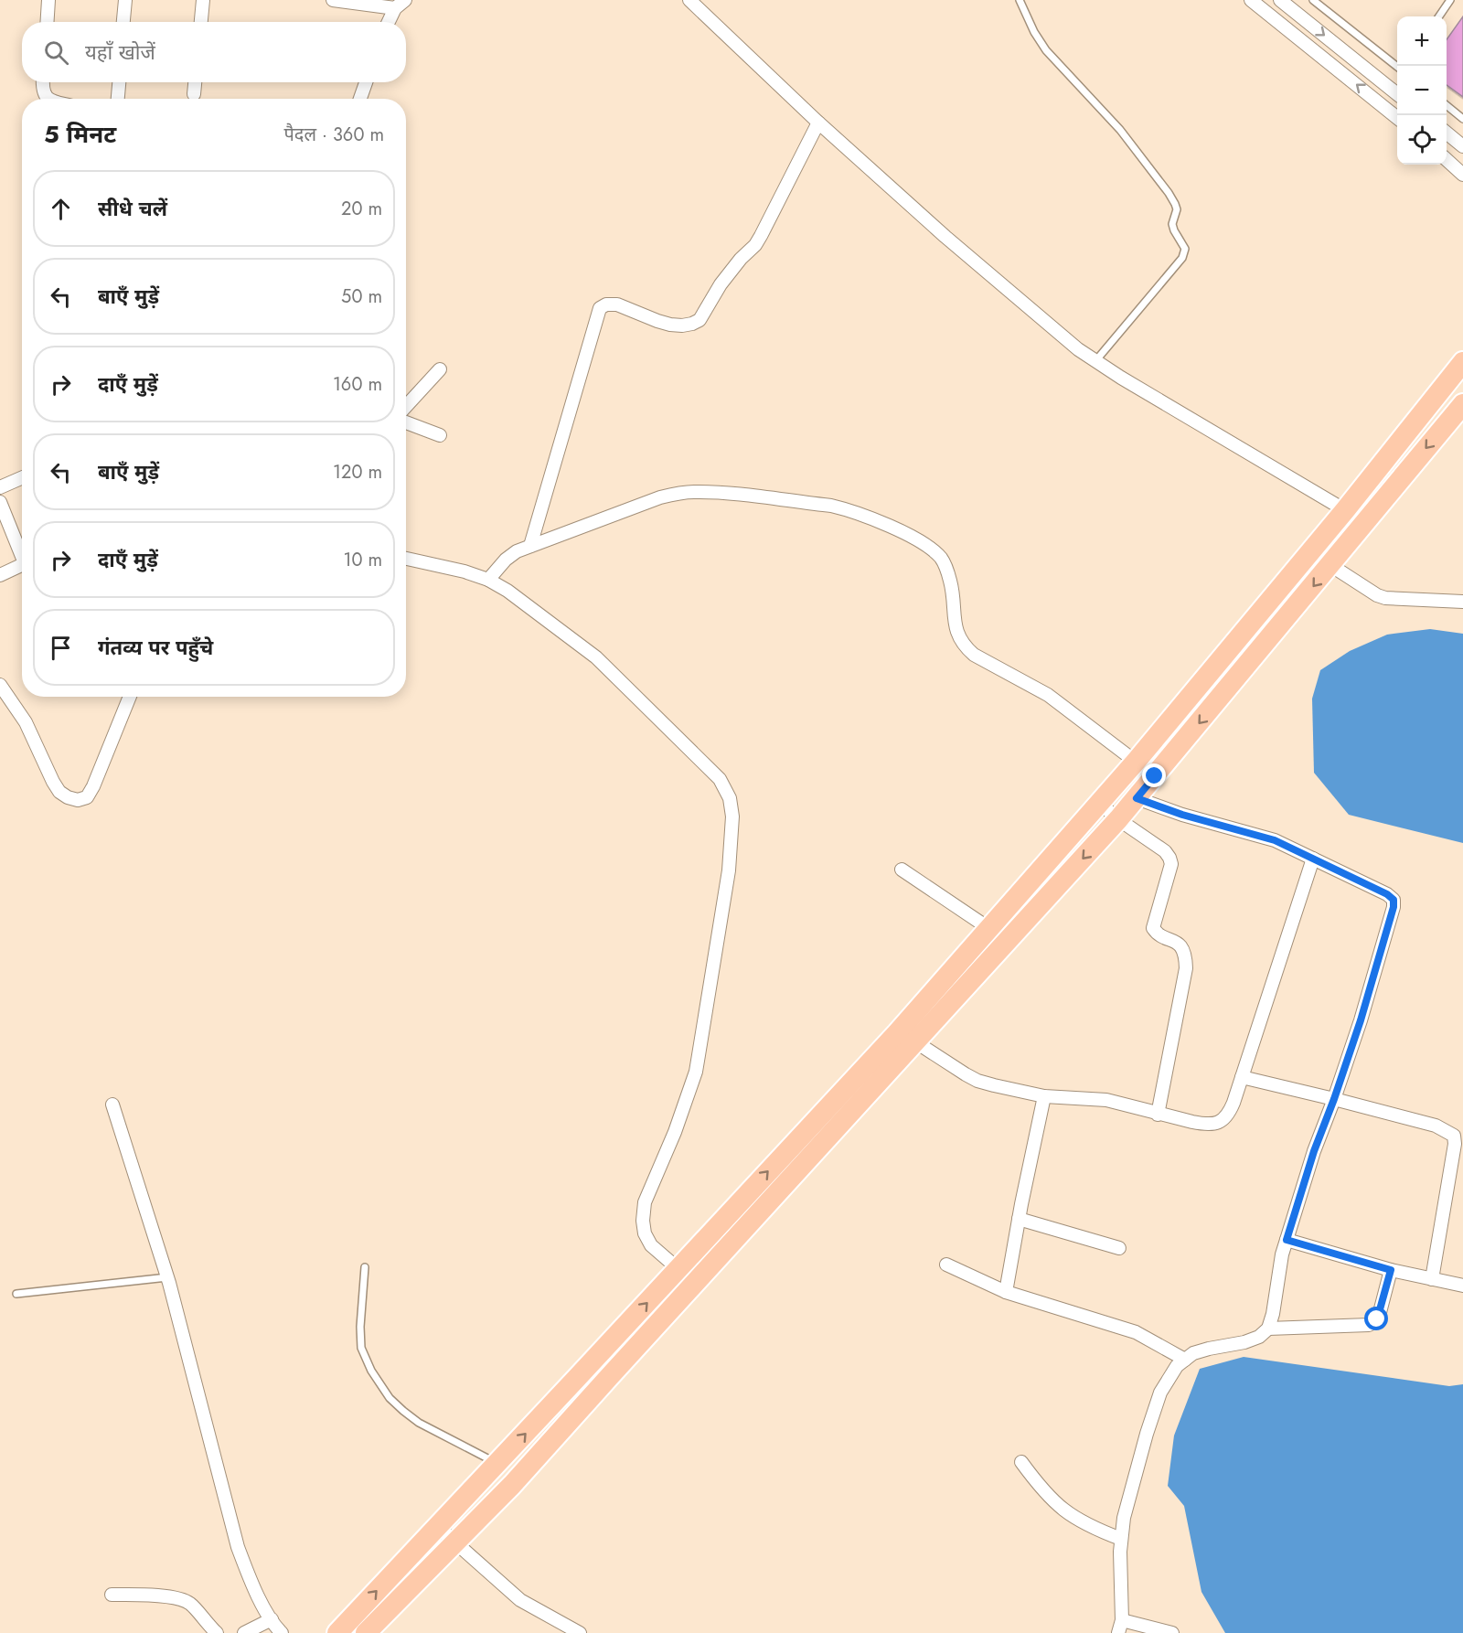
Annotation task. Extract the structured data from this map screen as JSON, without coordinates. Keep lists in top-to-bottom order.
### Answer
{
  "page": {
    "map_buttons": ["+", "−"],
    "search": "यहाँ खोजें",
    "heading": ["5 मिनट", "पैदल · 360 m"],
    "list": [
      ["सीधे चलें", "20 m"],
      ["बाएँ मुड़ें", "50 m"],
      ["दाएँ मुड़ें", "160 m"],
      ["बाएँ मुड़ें", "120 m"],
      ["दाएँ मुड़ें", "10 m"],
      "गंतव्य पर पहुँचे"
    ]
  }
}
